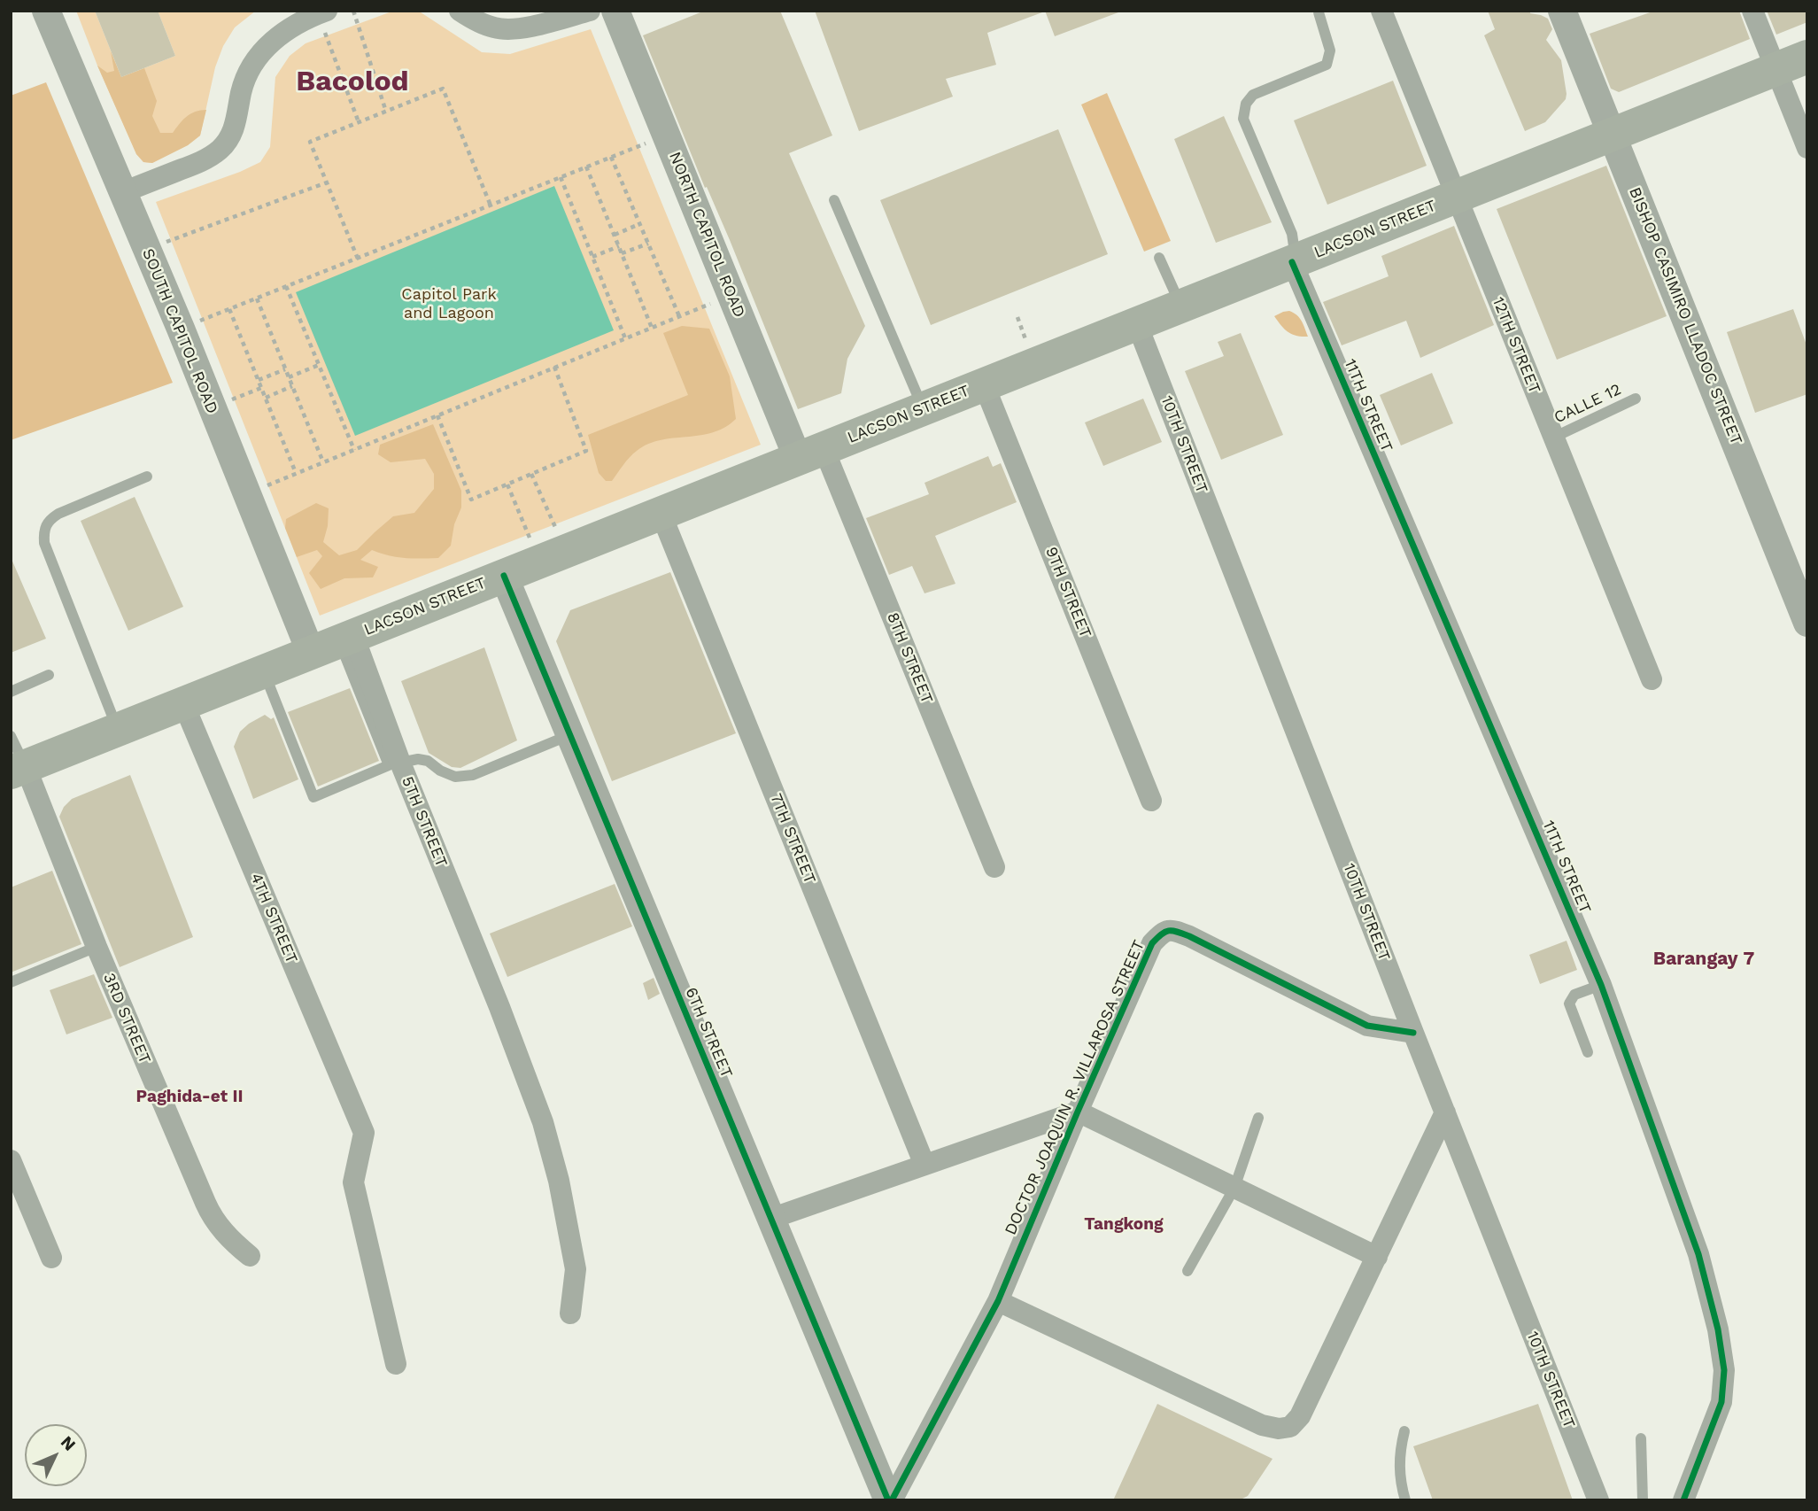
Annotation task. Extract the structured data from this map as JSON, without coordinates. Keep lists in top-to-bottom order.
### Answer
{
  "streets": {
    "main road": ["LACSON STREET"],
    "street": [
      "NORTH CAPITOL ROAD",
      "BISHOP CASIMIRO LLADOC STREET",
      "SOUTH CAPITOL ROAD",
      "12TH STREET",
      "11TH STREET",
      "10TH STREET",
      "9TH STREET",
      "8TH STREET",
      "5TH STREET",
      "7TH STREET",
      "4TH STREET",
      "3RD STREET",
      "6TH STREET",
      "DOCTOR JOAQUIN R. VILLAROSA STREET"
    ],
    "lane": ["CALLE 12"]
  },
  "crossings": [
    ["LACSON STREET", "NORTH CAPITOL ROAD"],
    ["LACSON STREET", "BISHOP CASIMIRO LLADOC STREET"],
    ["LACSON STREET", "SOUTH CAPITOL ROAD"],
    ["LACSON STREET", "12TH STREET"],
    ["LACSON STREET", "11TH STREET"],
    ["LACSON STREET", "10TH STREET"],
    ["LACSON STREET", "9TH STREET"],
    ["LACSON STREET", "8TH STREET"],
    ["LACSON STREET", "5TH STREET"],
    ["LACSON STREET", "7TH STREET"],
    ["LACSON STREET", "4TH STREET"],
    ["LACSON STREET", "3RD STREET"],
    ["LACSON STREET", "6TH STREET"],
    ["NORTH CAPITOL ROAD", "8TH STREET"],
    ["SOUTH CAPITOL ROAD", "5TH STREET"],
    ["12TH STREET", "CALLE 12"],
    ["10TH STREET", "DOCTOR JOAQUIN R. VILLAROSA STREET"],
    ["6TH STREET", "DOCTOR JOAQUIN R. VILLAROSA STREET"]
  ],
  "districts": [
    "Bacolod",
    "Barangay 7",
    "Paghida-et II",
    "Tangkong"
  ],
  "parks": ["Capitol Park and Lagoon"],
  "north": "top right"
}
